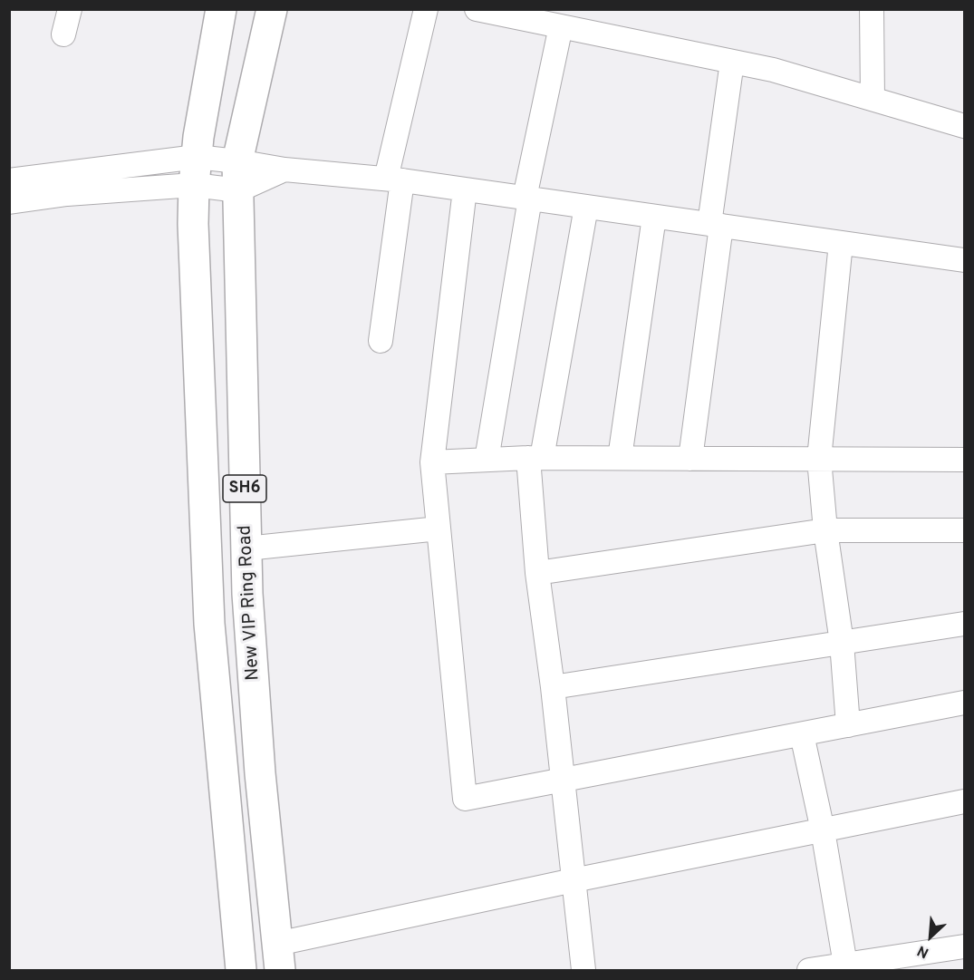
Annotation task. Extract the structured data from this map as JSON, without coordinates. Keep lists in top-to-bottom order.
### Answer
{
  "streets": {
    "main road": ["SH6", "New VIP Ring Road"]
  },
  "north": "bottom left"
}
